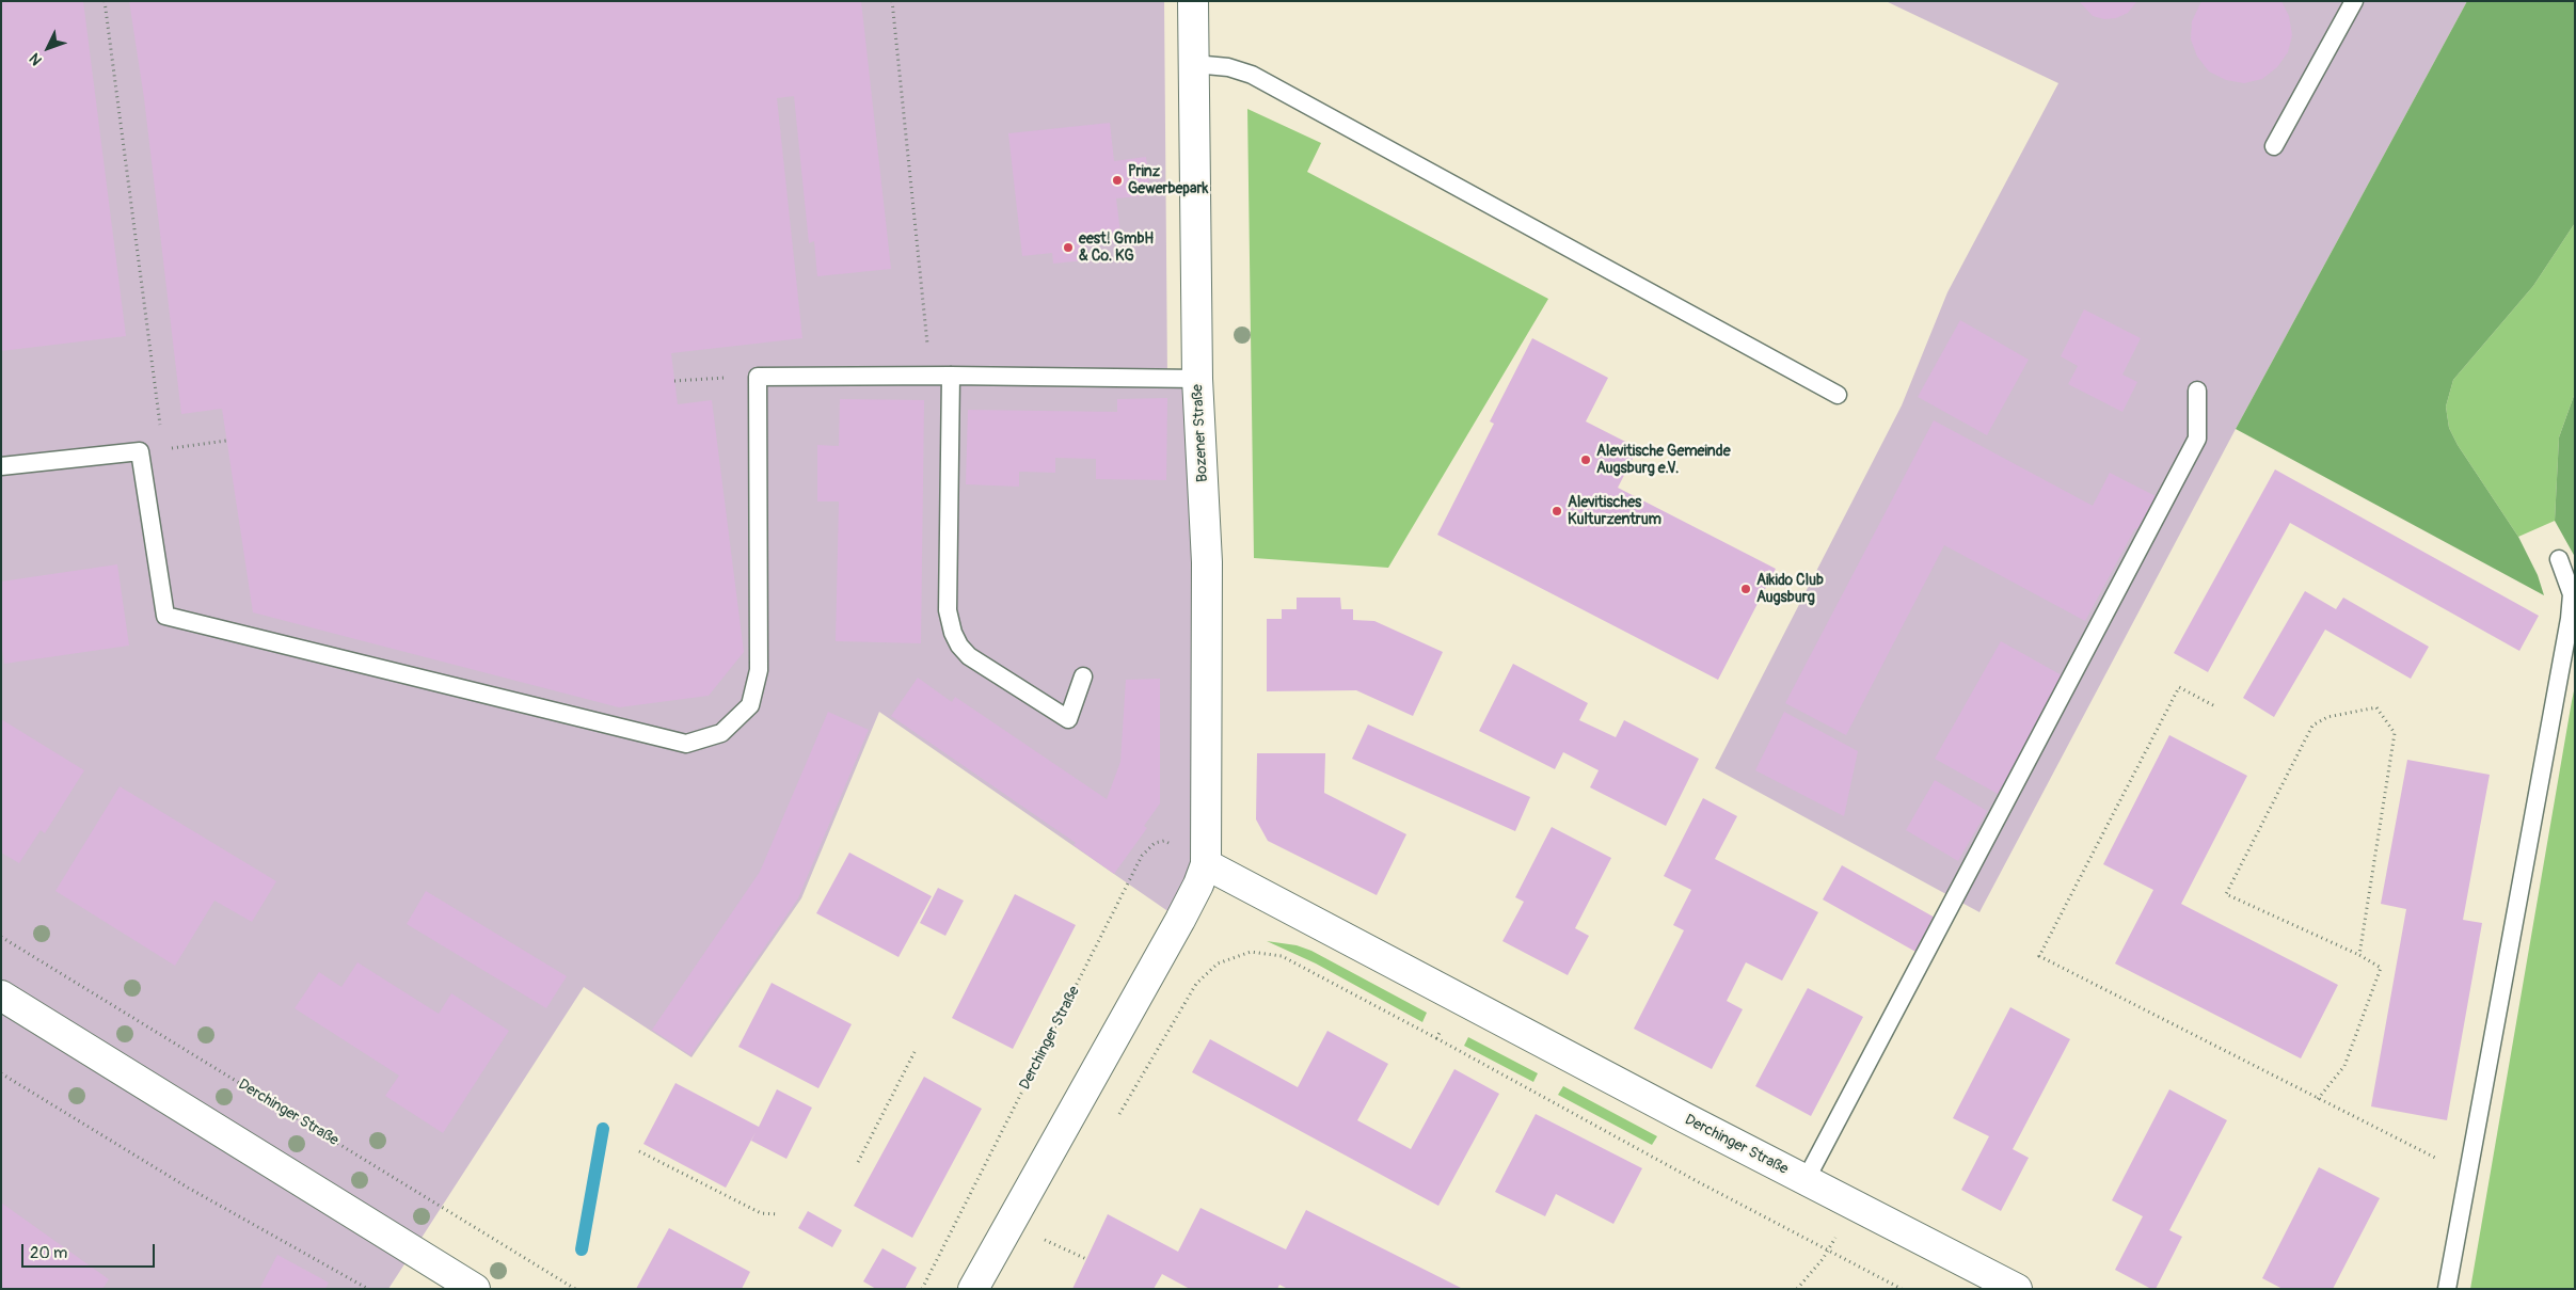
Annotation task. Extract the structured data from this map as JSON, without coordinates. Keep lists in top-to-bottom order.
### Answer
{
  "streets": {
    "street": ["Bozener Straße", "Derchinger Straße"]
  },
  "crossings": [
    ["Bozener Straße", "Derchinger Straße"]
  ],
  "places": [
    "Prinz Gewerbepark",
    "eest! GmbH & Co. KG",
    "Alevitische Gemeinde Augsburg e.V.",
    "Alevitisches Kulturzentrum",
    "Aikido Club Augsburg"
  ],
  "scale_bar": "20 m",
  "north": "bottom left"
}
